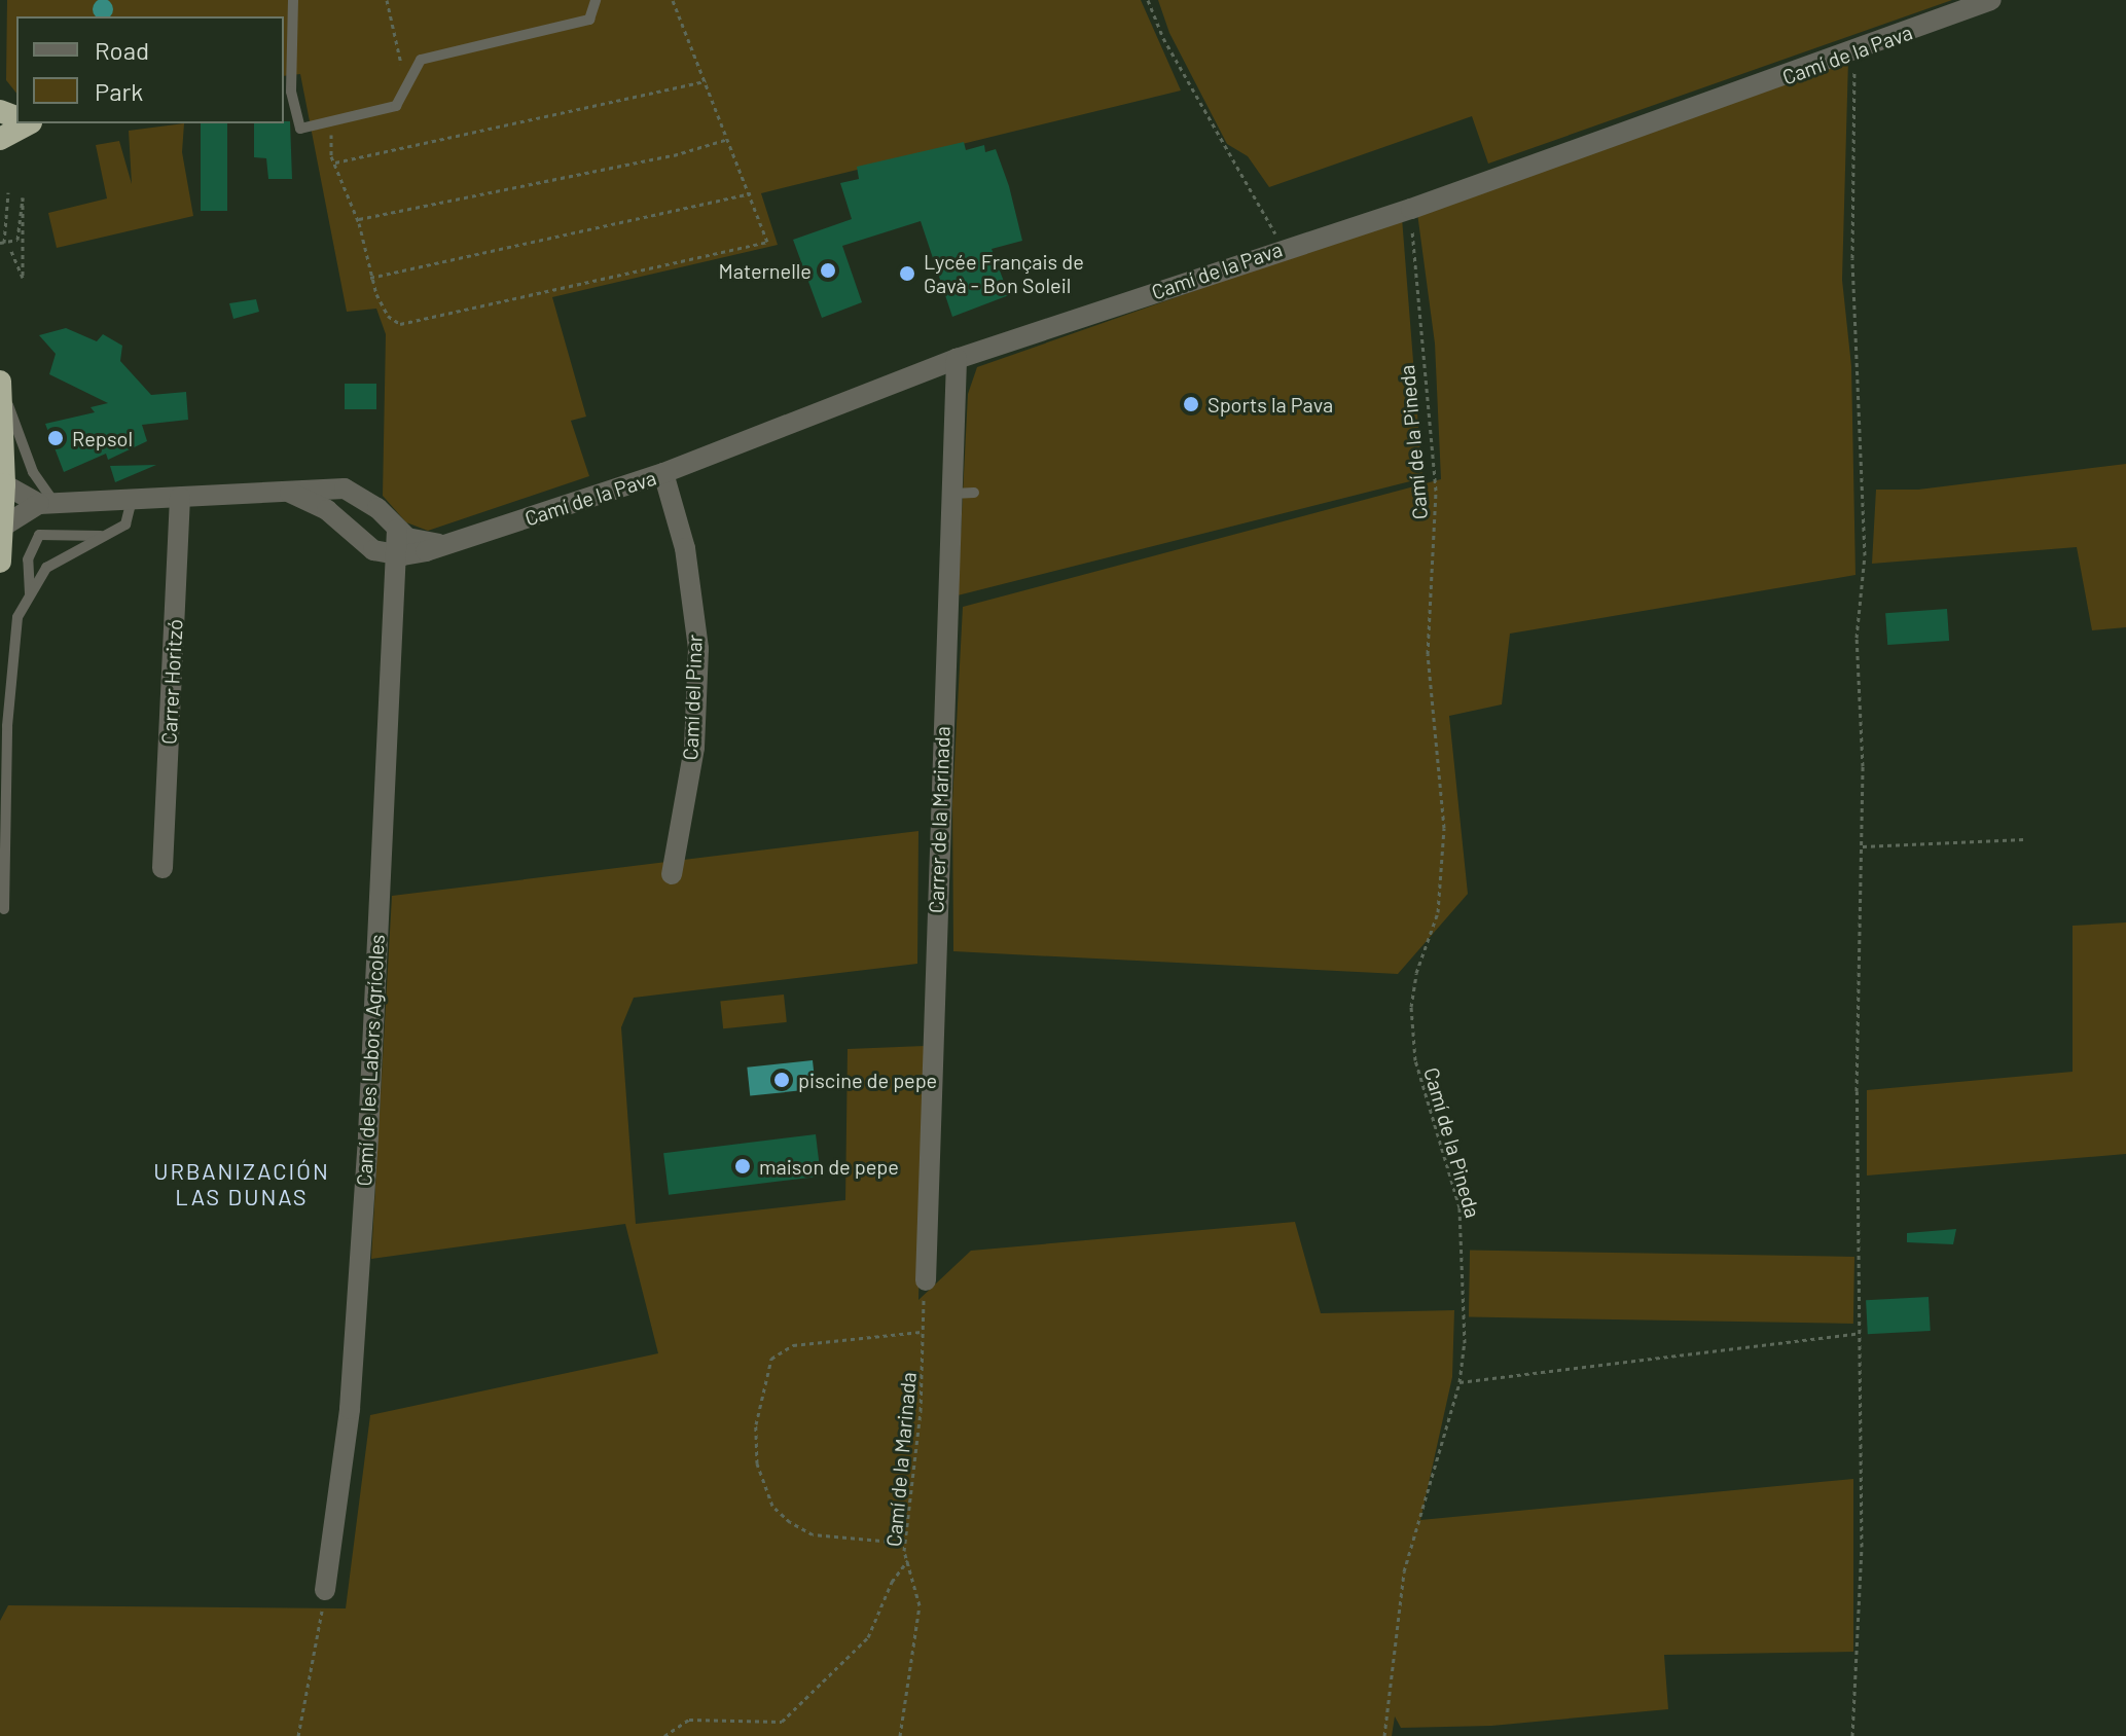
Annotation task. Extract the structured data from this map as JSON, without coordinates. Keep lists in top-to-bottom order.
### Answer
{
  "streets": {
    "street": [
      "Camí de la Pava",
      "Carrer Horitzó",
      "Camí del Pinar",
      "Carrer de la Marinada",
      "Camí de les Labors Agrícoles"
    ],
    "path": ["Camí de la Pineda", "Camí de la Marinada"]
  },
  "crossings": [
    ["Camí de la Pava", "Camí de la Pineda"],
    ["Camí de la Pava", "Camí del Pinar"],
    ["Camí de la Pava", "Carrer de la Marinada"],
    ["Camí de la Pava", "Camí de les Labors Agrícoles"],
    ["Carrer de la Marinada", "Camí de la Marinada"]
  ],
  "districts": ["URBANIZACIÓN LAS DUNAS"],
  "places": [
    "Maternelle",
    "Lycée Français de Gavà - Bon Soleil",
    "Sports la Pava",
    "Repsol",
    "piscine de pepe",
    "maison de pepe"
  ],
  "legend": ["Road", "Park"]
}
